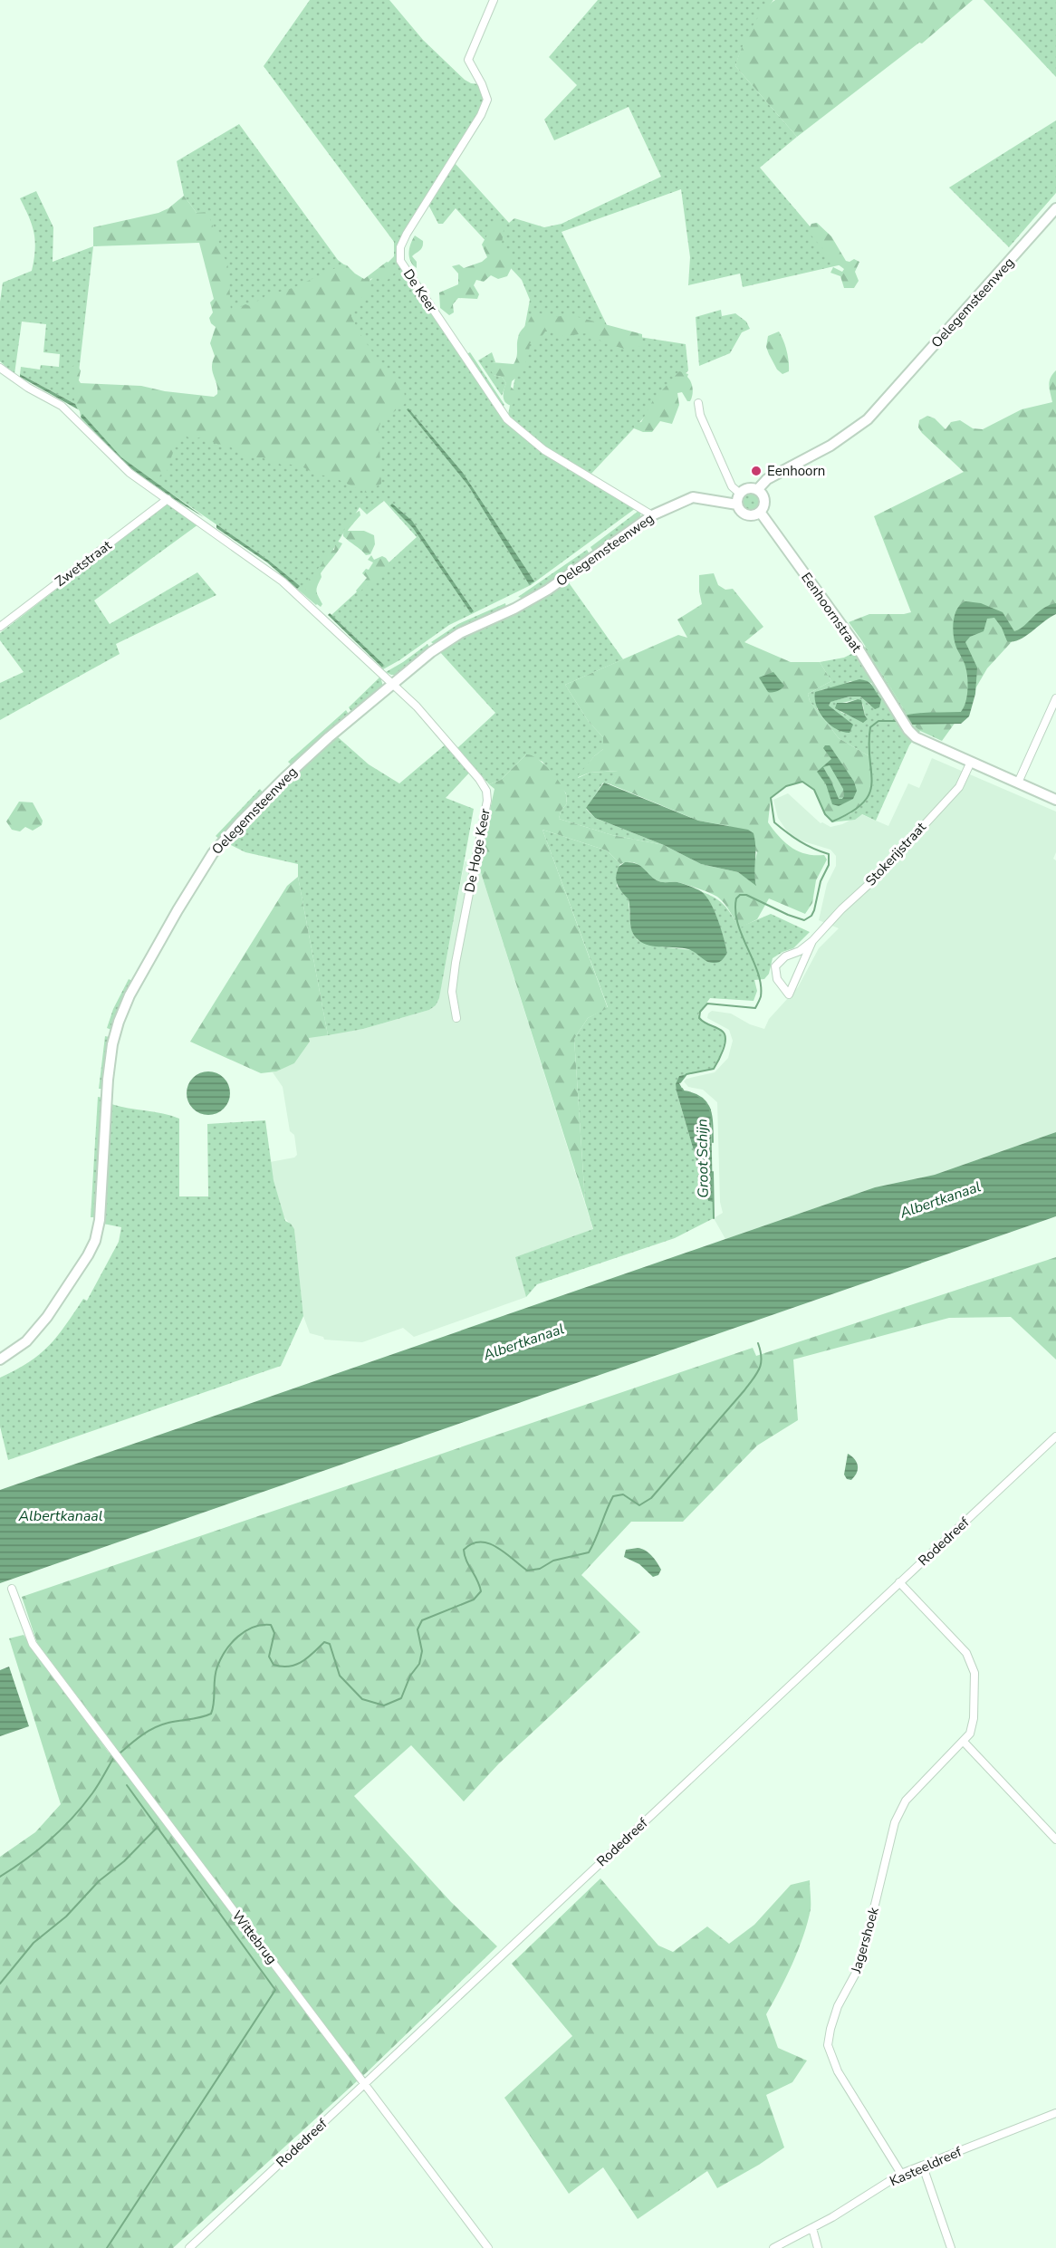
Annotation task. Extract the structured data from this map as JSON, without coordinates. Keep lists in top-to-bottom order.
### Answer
{
  "streets": {
    "street": [
      "De Keer",
      "Oelegemsteenweg",
      "Zwetstraat",
      "Eenhoornstraat",
      "De Hoge Keer",
      "Stokerijstraat",
      "Rodedreef",
      "Wittebrug",
      "Jagershoek",
      "Kasteeldreef"
    ]
  },
  "crossings": [
    ["De Keer", "Oelegemsteenweg"],
    ["Oelegemsteenweg", "Eenhoornstraat"],
    ["Oelegemsteenweg", "De Hoge Keer"],
    ["Zwetstraat", "De Hoge Keer"],
    ["Eenhoornstraat", "Stokerijstraat"],
    ["Rodedreef", "Wittebrug"],
    ["Rodedreef", "Jagershoek"],
    ["Jagershoek", "Kasteeldreef"]
  ],
  "water": ["Groot Schijn", "Albertkanaal"],
  "places": ["Eenhoorn"]
}
